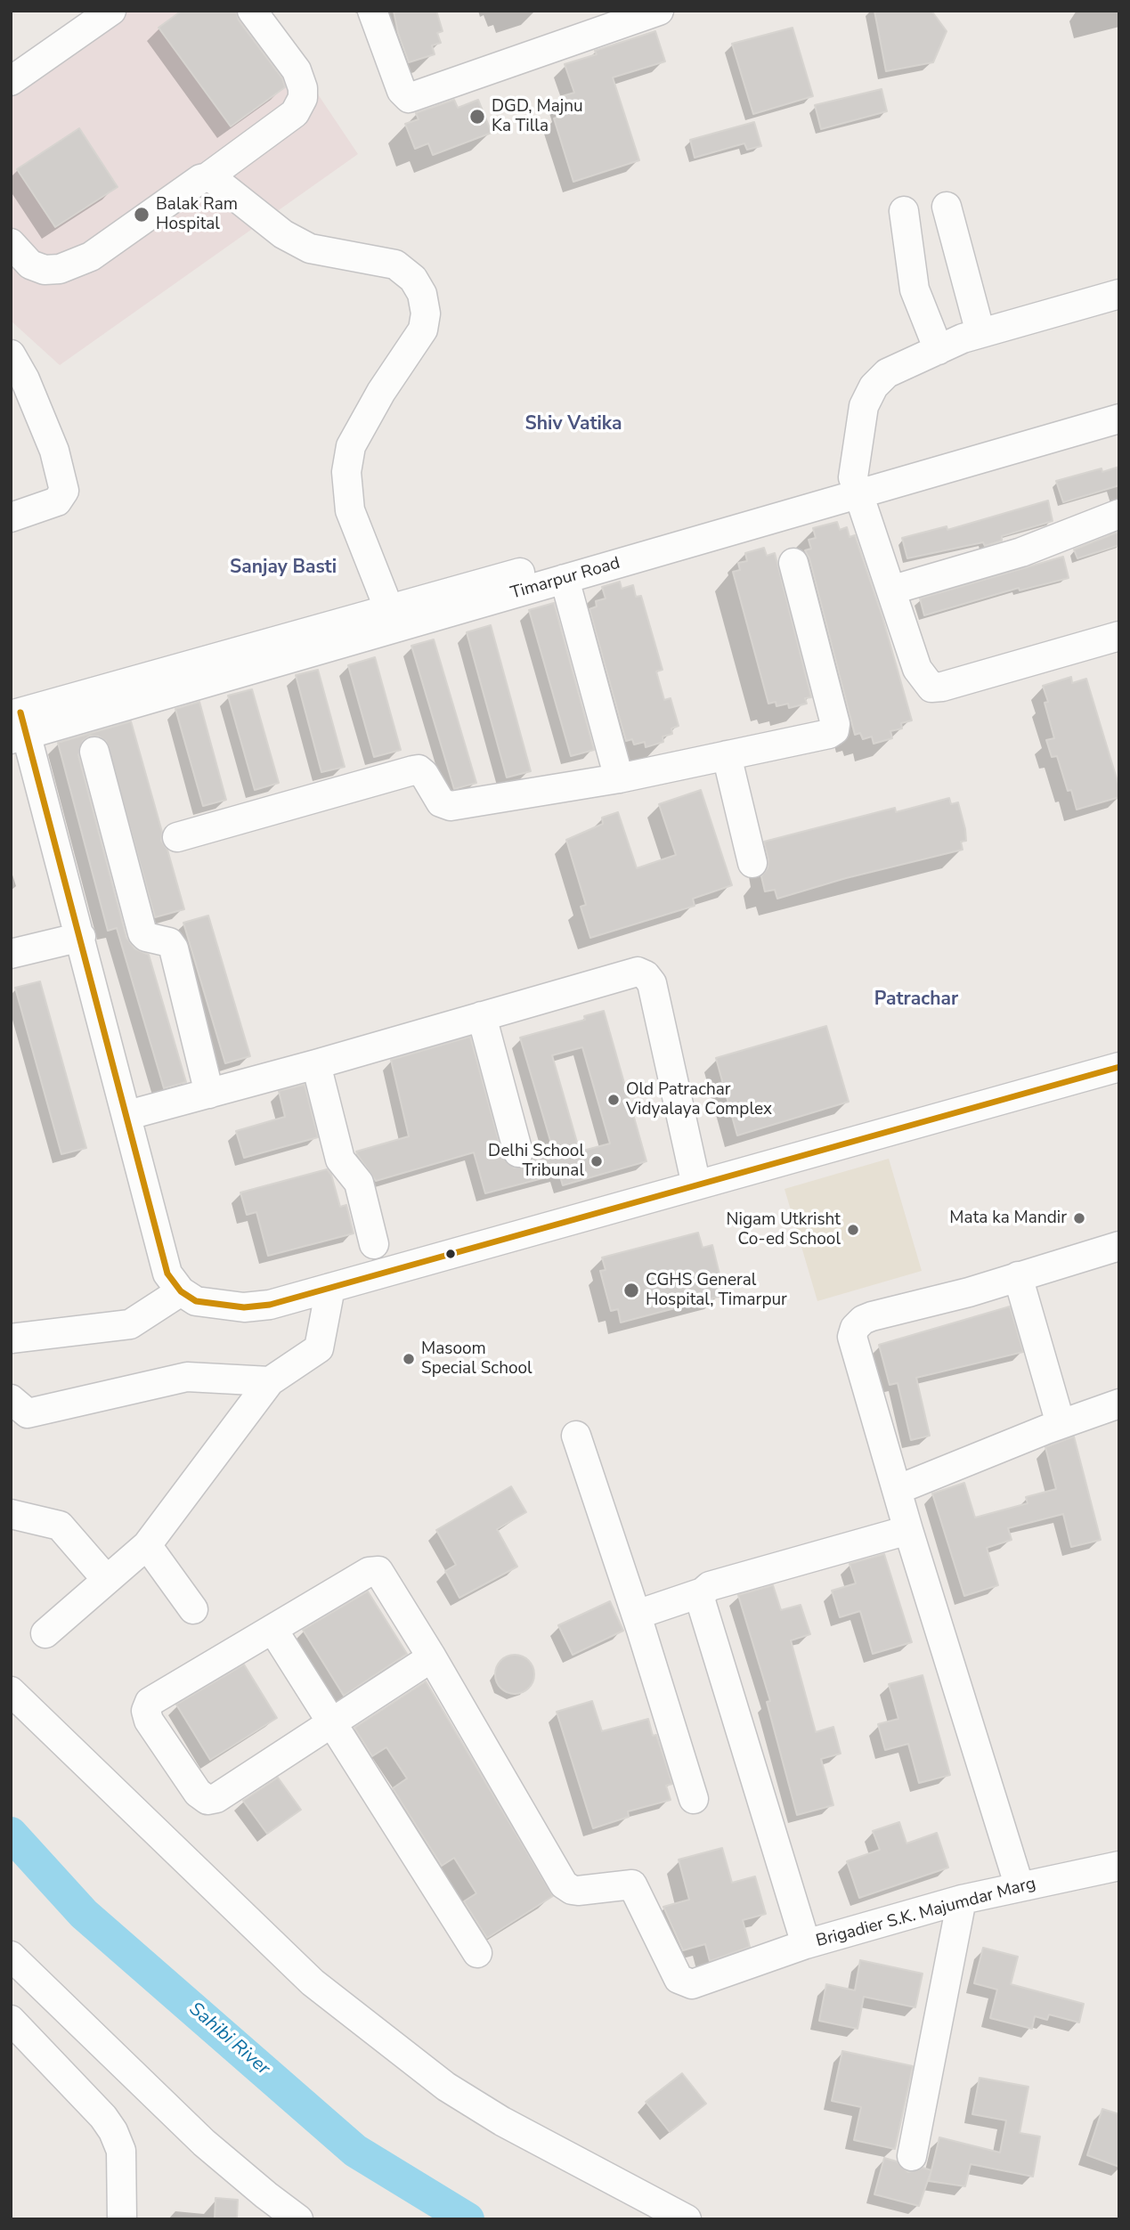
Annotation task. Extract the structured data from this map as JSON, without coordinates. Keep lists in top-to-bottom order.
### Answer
{
  "streets": {
    "street": ["Timarpur Road", "Brigadier S.K. Majumdar Marg"]
  },
  "districts": ["Shiv Vatika", "Sanjay Basti", "Patrachar"],
  "water": ["Sahibi River"],
  "places": [
    "DGD, Majnu Ka Tilla",
    "Balak Ram Hospital",
    "Old Patrachar Vidyalaya Complex",
    "Delhi School Tribunal",
    "Mata ka Mandir",
    "Nigam Utkrisht Co-ed School",
    "CGHS General Hospital, Timarpur",
    "Masoom Special School"
  ]
}
